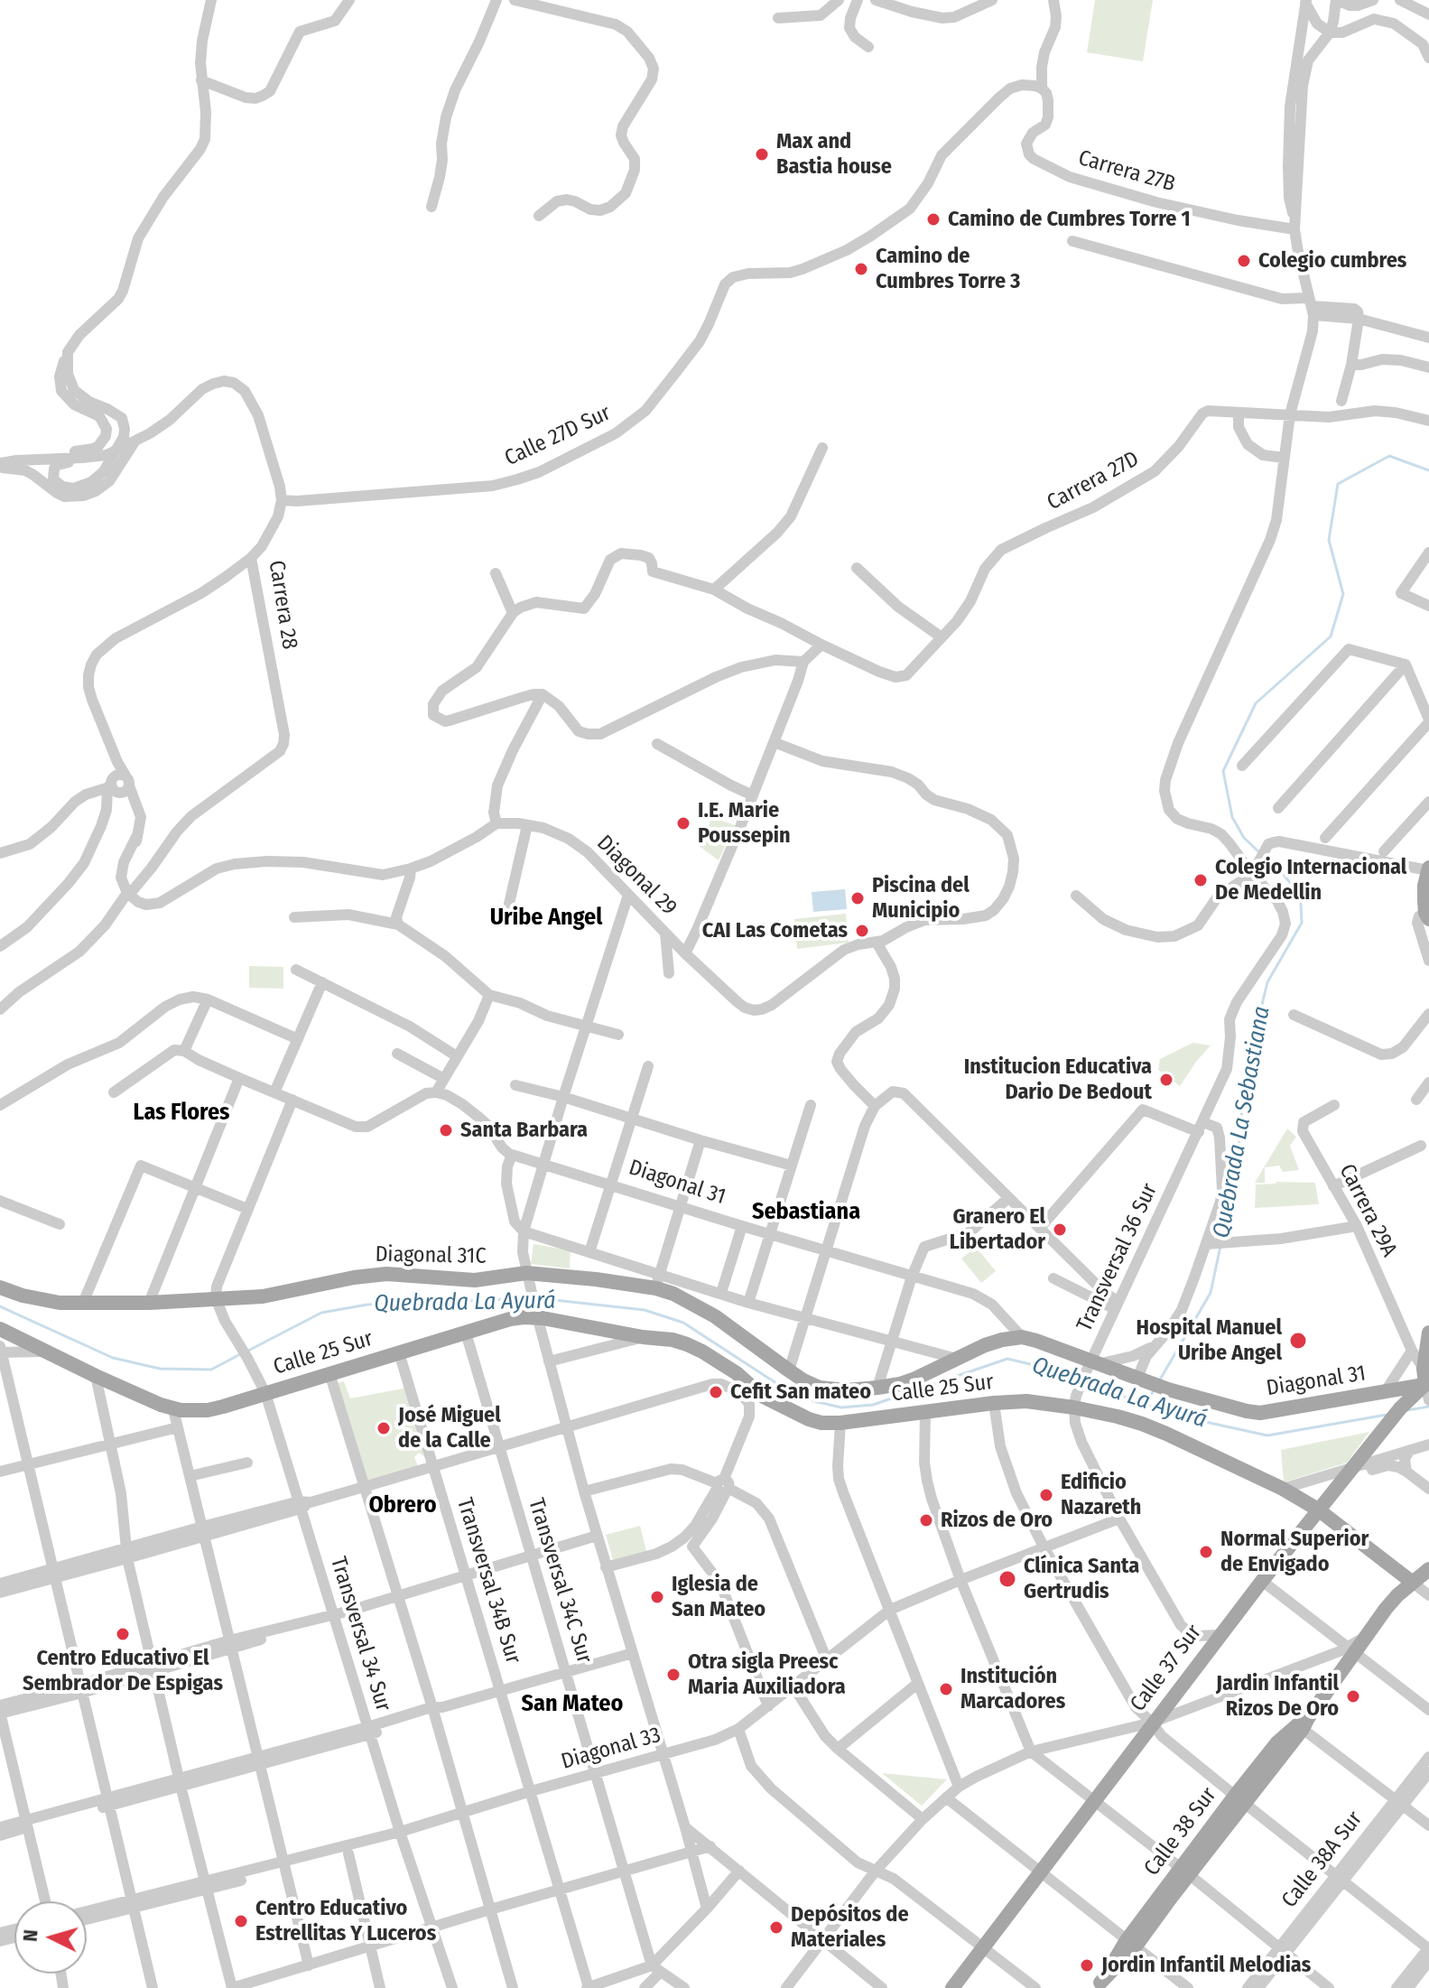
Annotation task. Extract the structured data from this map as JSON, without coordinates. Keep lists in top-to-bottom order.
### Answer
{
  "streets": {
    "main road": [
      "Diagonal 31",
      "Diagonal 31C",
      "Calle 25 Sur",
      "Calle 37 Sur",
      "Calle 38 Sur"
    ],
    "street": [
      "Carrera 27B",
      "Calle 27D Sur",
      "Carrera 27D",
      "Carrera 28",
      "Diagonal 29",
      "Carrera 29A",
      "Transversal 36 Sur",
      "Transversal 34B Sur",
      "Transversal 34C Sur",
      "Transversal 34 Sur",
      "Diagonal 33",
      "Calle 38A Sur"
    ]
  },
  "crossings": [
    ["Carrera 27B", "Calle 27D Sur"],
    ["Calle 27D Sur", "Carrera 28"],
    ["Diagonal 31", "Diagonal 31C"],
    ["Diagonal 31", "Transversal 36 Sur"],
    ["Diagonal 31", "Calle 37 Sur"],
    ["Diagonal 31C", "Transversal 34 Sur"],
    ["Transversal 36 Sur", "Calle 25 Sur"],
    ["Calle 25 Sur", "Transversal 34B Sur"],
    ["Calle 25 Sur", "Transversal 34C Sur"],
    ["Calle 25 Sur", "Transversal 34 Sur"],
    ["Calle 25 Sur", "Calle 37 Sur"],
    ["Calle 25 Sur", "Calle 38 Sur"],
    ["Transversal 34B Sur", "Diagonal 33"],
    ["Transversal 34C Sur", "Diagonal 33"],
    ["Transversal 34 Sur", "Diagonal 33"]
  ],
  "districts": [
    "Uribe Angel",
    "Las Flores",
    "Sebastiana",
    "Obrero",
    "San Mateo"
  ],
  "water": ["Quebrada La Sebastiana", "Quebrada La Ayurá"],
  "places": [
    "Max and Bastia house",
    "Camino de Cumbres Torre 1",
    "Colegio cumbres",
    "Camino de Cumbres Torre 3",
    "I.E. Marie Poussepin",
    "Colegio Internacional De Medellin",
    "Piscina del Municipio",
    "CAI Las Cometas",
    "Institucion Educativa Dario De Bedout",
    "Santa Barbara",
    "Granero El Libertador",
    "Hospital Manuel Uribe Angel",
    "Cefit San mateo",
    "José Miguel de la Calle",
    "Edificio Nazareth",
    "Rizos de Oro",
    "Normal Superior de Envigado",
    "Clínica Santa Gertrudis",
    "Iglesia de San Mateo",
    "Centro Educativo El Sembrador De Espigas",
    "Otra sigla Preesc Maria Auxiliadora",
    "Institución Marcadores",
    "Jardin Infantil Rizos De Oro",
    "Centro Educativo Estrellitas Y Luceros",
    "Depósitos de Materiales",
    "Jordin Infantil Melodias"
  ],
  "north": "left"
}
